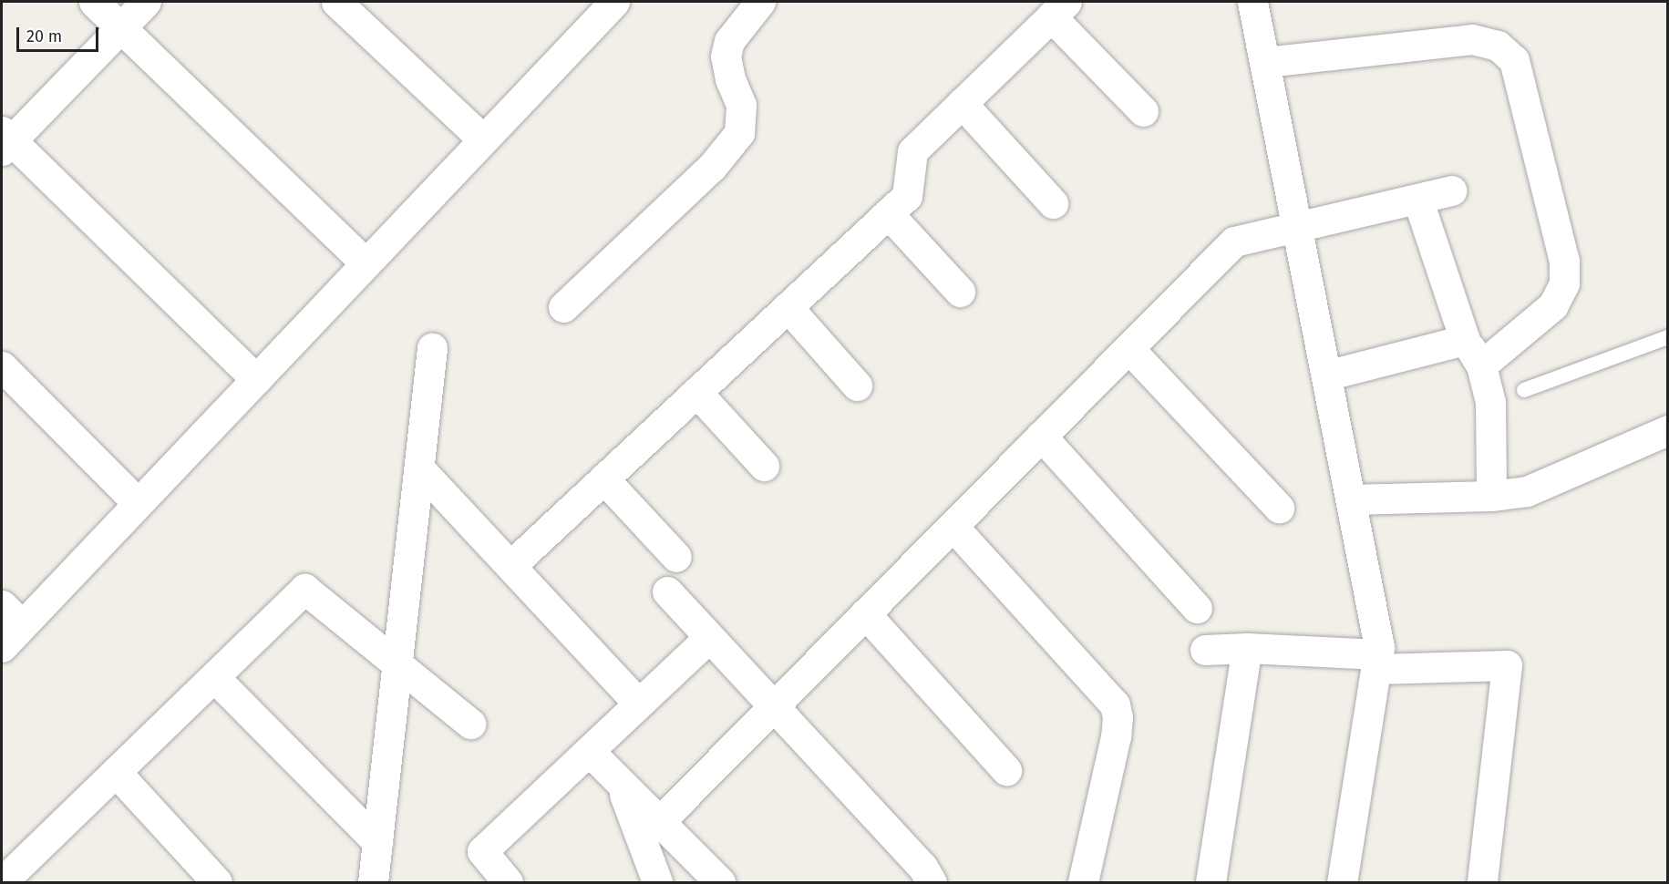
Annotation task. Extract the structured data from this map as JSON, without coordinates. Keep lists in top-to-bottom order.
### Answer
{
  "scale_bar": "20 m"
}
